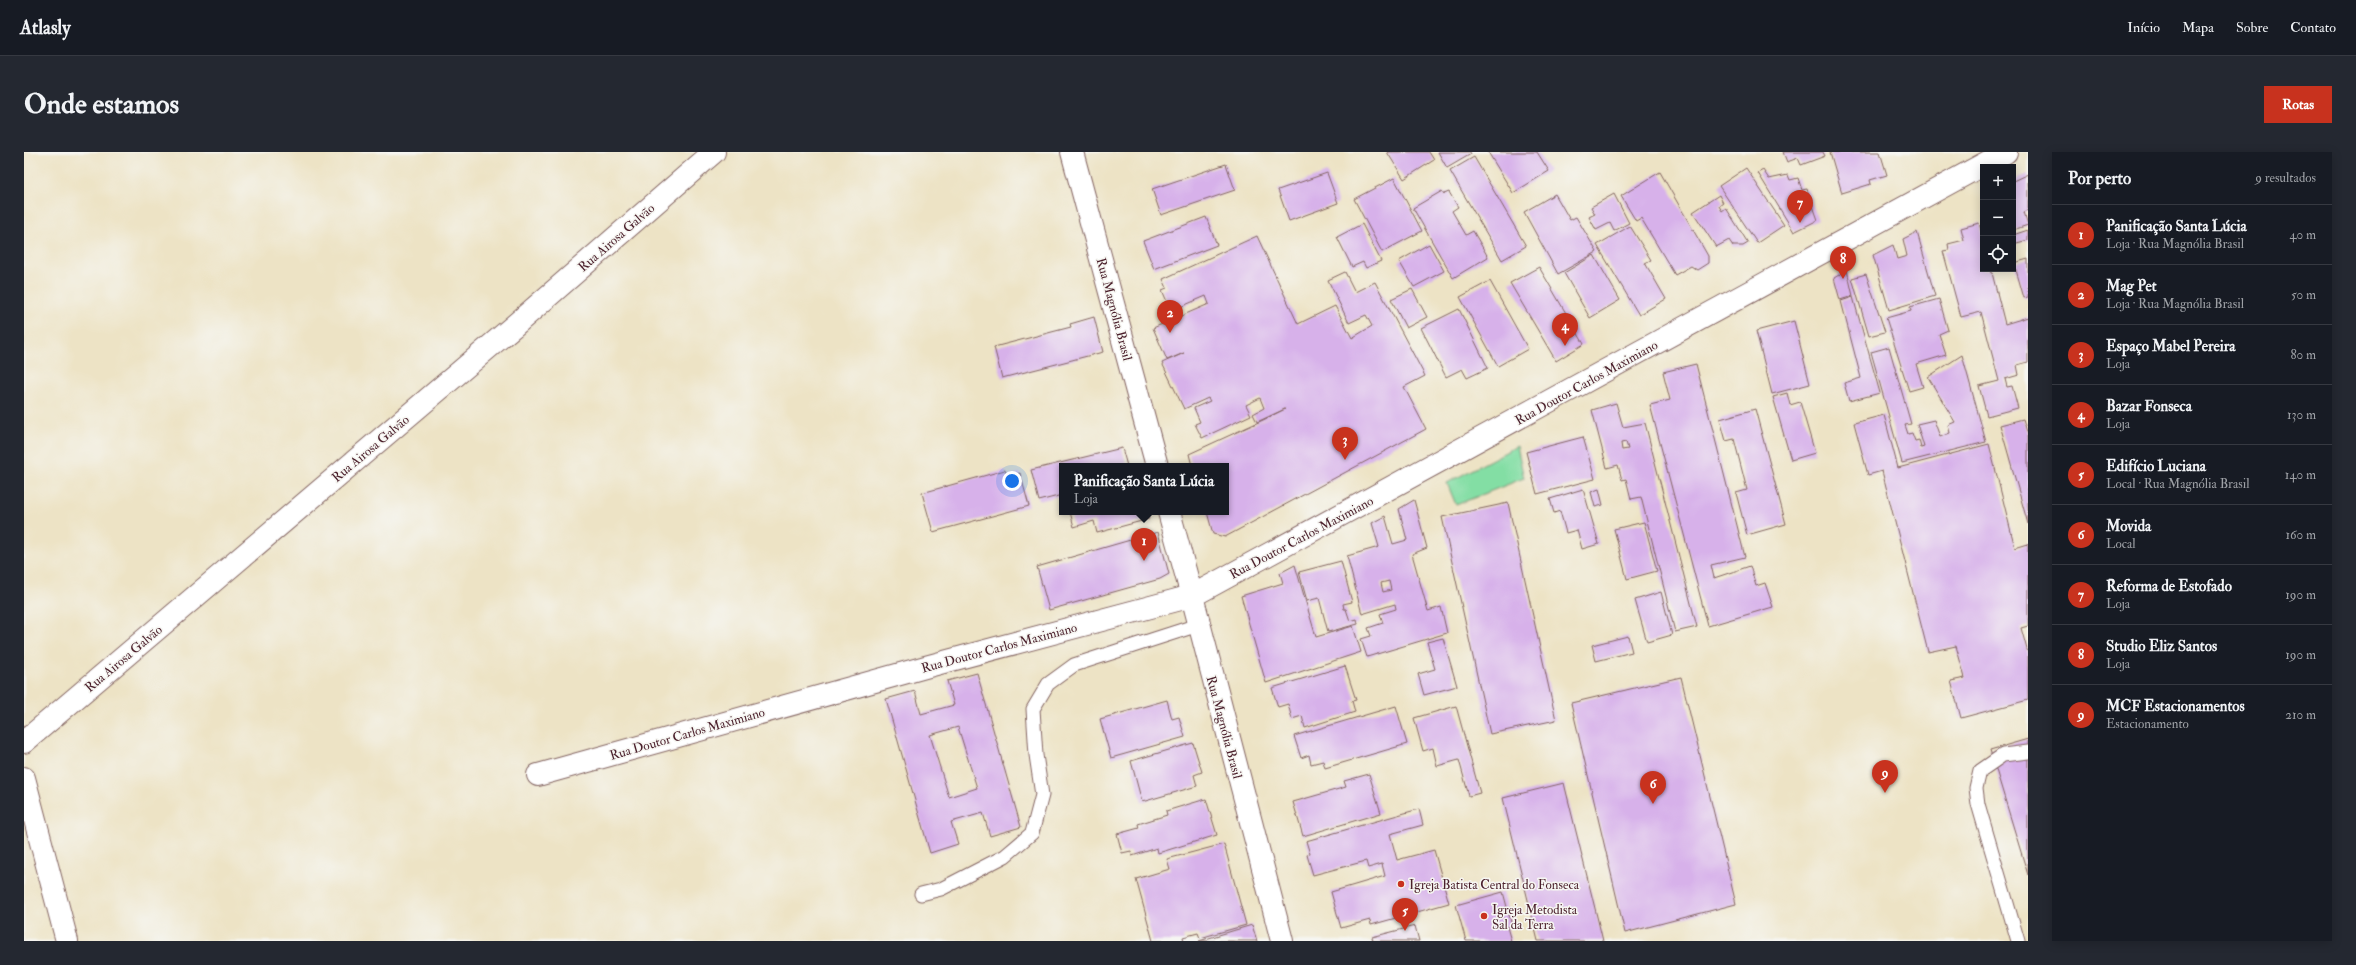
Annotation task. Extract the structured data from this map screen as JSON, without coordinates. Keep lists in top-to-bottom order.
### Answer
{
  "streets": {
    "street": ["Rua Airosa Galvão", "Rua Magnólia Brasil", "Rua Doutor Carlos Maximiano"]
  },
  "crossings": [
    ["Rua Magnólia Brasil", "Rua Doutor Carlos Maximiano"]
  ],
  "places": ["Igreja Batista Central do Fonseca", "Igreja Metodista Sal da Terra"],
  "page": {
    "header": "Atlasly",
    "nav": [
      "Início",
      "Mapa",
      "Sobre",
      "Contato"
    ],
    "buttons": "Rotas",
    "title": "Onde estamos",
    "heading": ["Por perto", "9 resultados"],
    "map_buttons": ["+", "−"],
    "pins": [
      "7",
      "8",
      "2",
      "4",
      "3",
      "1",
      "9",
      "6",
      "5"
    ],
    "list": [
      {
        "mark": "1",
        "name": "Panificação Santa Lúcia",
        "note": "Loja · Rua Magnólia Brasil",
        "value": "40 m"
      },
      {
        "mark": "2",
        "name": "Mag Pet",
        "note": "Loja · Rua Magnólia Brasil",
        "value": "50 m"
      },
      {
        "mark": "3",
        "name": "Espaço Mabel Pereira",
        "note": "Loja",
        "value": "80 m"
      },
      {
        "mark": "4",
        "name": "Bazar Fonseca",
        "note": "Loja",
        "value": "130 m"
      },
      {
        "mark": "5",
        "name": "Edifício Luciana",
        "note": "Local · Rua Magnólia Brasil",
        "value": "140 m"
      },
      {
        "mark": "6",
        "name": "Movida",
        "note": "Local",
        "value": "160 m"
      },
      {
        "mark": "7",
        "name": "Reforma de Estofado",
        "note": "Loja",
        "value": "190 m"
      },
      {
        "mark": "8",
        "name": "Studio Eliz Santos",
        "note": "Loja",
        "value": "190 m"
      },
      {
        "mark": "9",
        "name": "MCF Estacionamentos",
        "note": "Estacionamento",
        "value": "210 m"
      }
    ],
    "popup": ["Panificação Santa Lúcia", "Loja"]
  }
}
